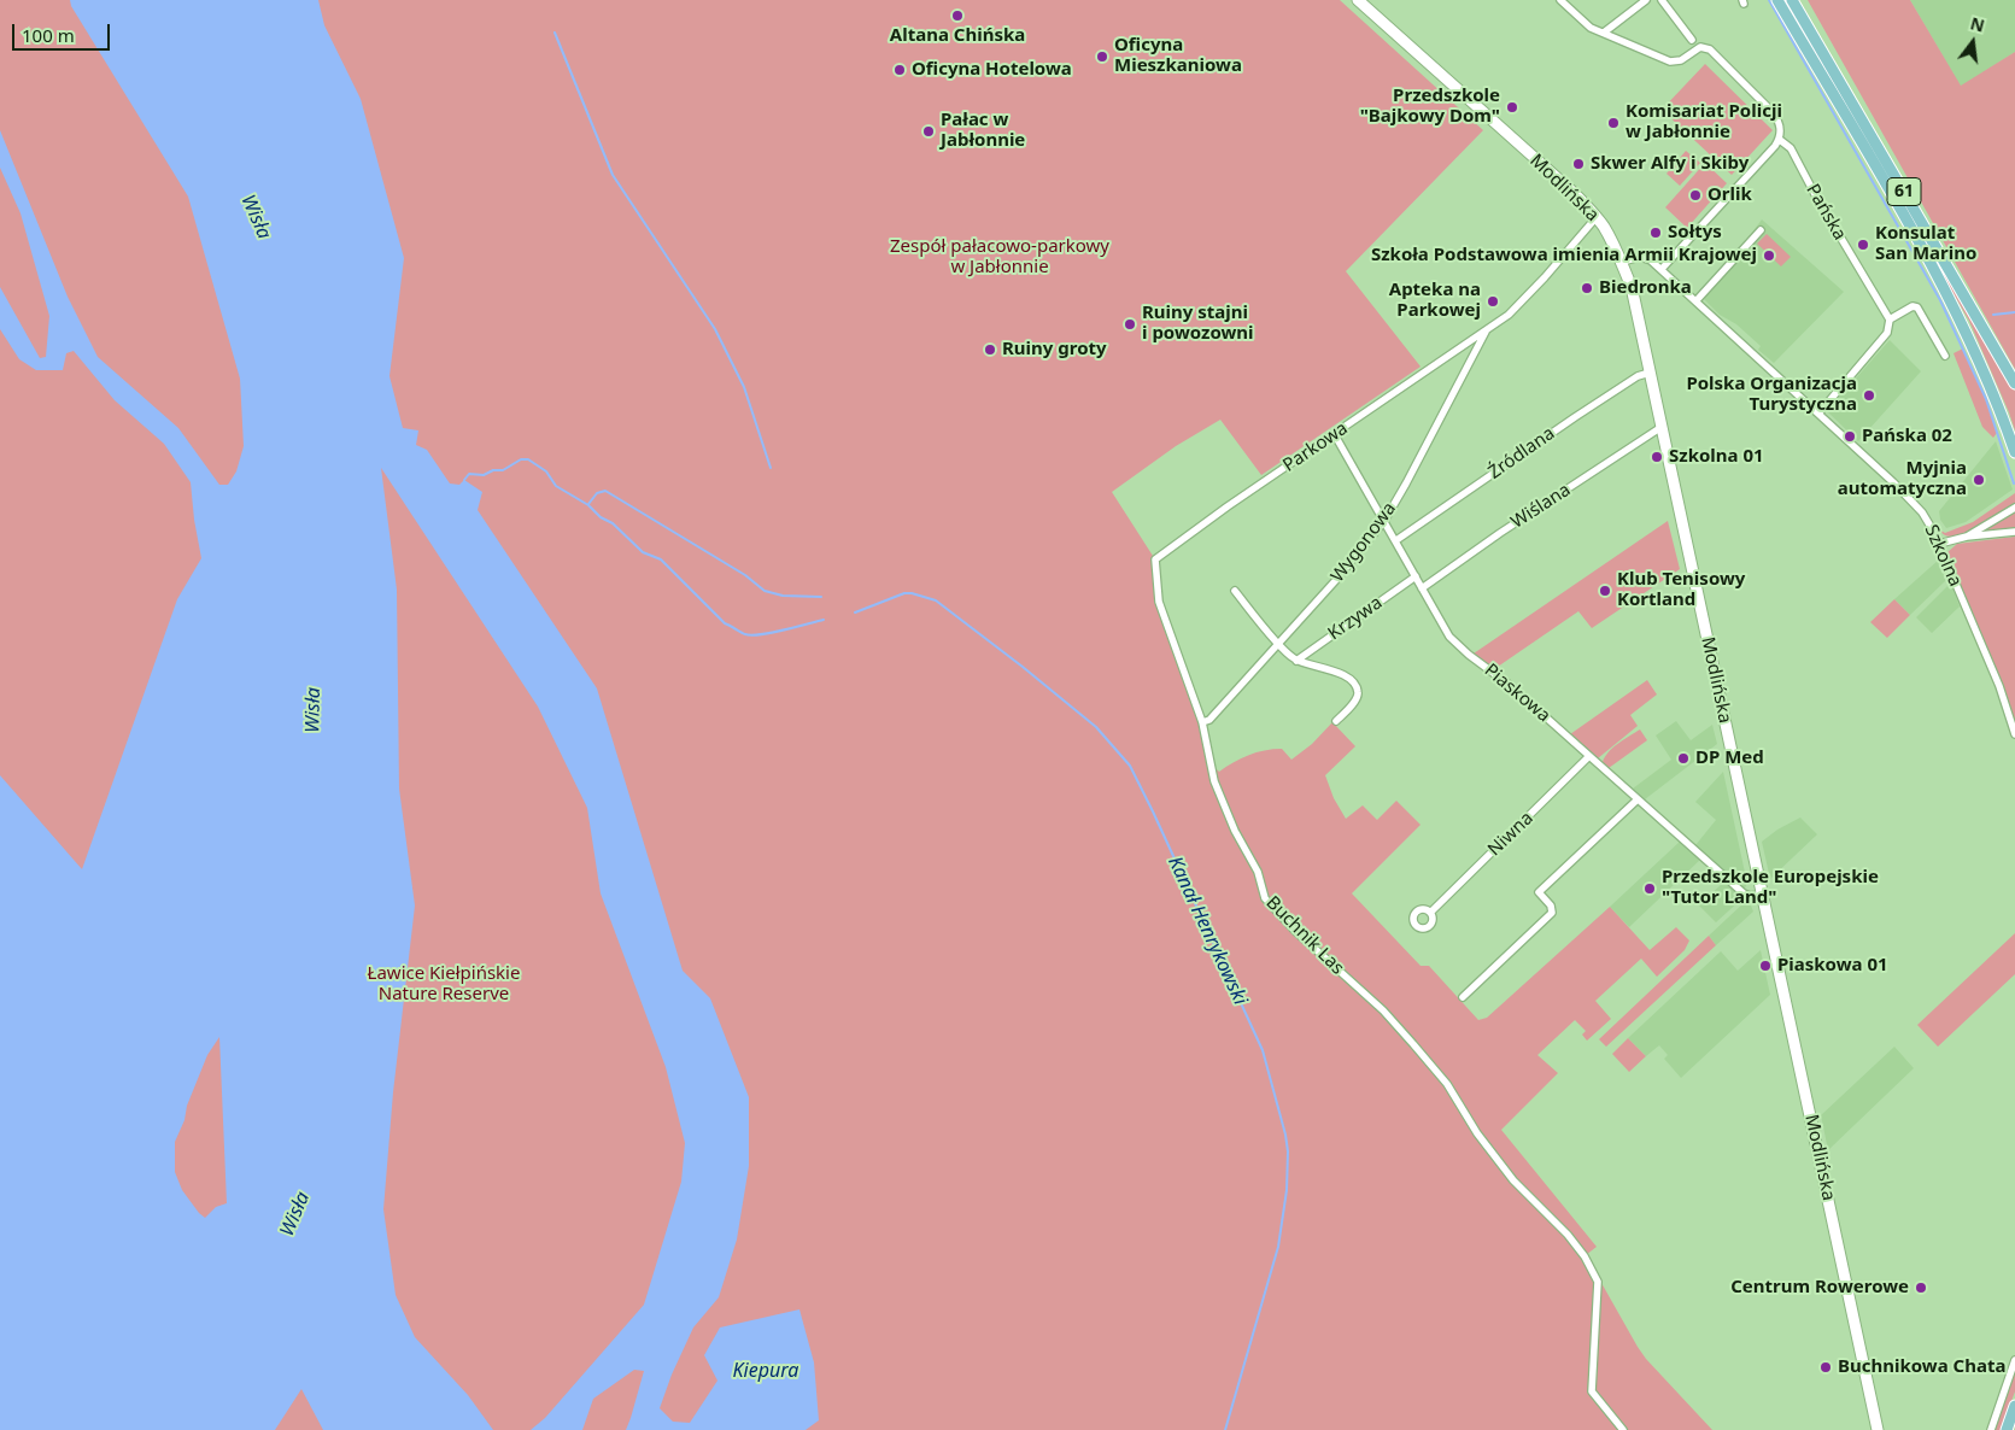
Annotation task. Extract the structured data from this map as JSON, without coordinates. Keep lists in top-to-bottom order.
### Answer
{
  "streets": {
    "main road": ["Modlińska", "61"],
    "street": [
      "Pańska",
      "Parkowa",
      "Źródlana",
      "Wiślana",
      "Wygonowa",
      "Szkolna",
      "Krzywa",
      "Piaskowa",
      "Niwna",
      "Buchnik Las"
    ]
  },
  "crossings": [
    ["Modlińska", "Parkowa"],
    ["Modlińska", "Źródlana"],
    ["Modlińska", "Wiślana"],
    ["Modlińska", "Szkolna"],
    ["Modlińska", "Piaskowa"],
    ["Parkowa", "Wygonowa"],
    ["Parkowa", "Piaskowa"],
    ["Parkowa", "Buchnik Las"],
    ["Źródlana", "Piaskowa"],
    ["Wiślana", "Piaskowa"],
    ["Wygonowa", "Piaskowa"],
    ["Wygonowa", "Buchnik Las"],
    ["Krzywa", "Piaskowa"],
    ["Piaskowa", "Niwna"]
  ],
  "water": ["Wisła", "Kanał Henrykowski", "Kiepura"],
  "parks": ["Zespół pałacowo-parkowy w Jabłonnie", "Ławice Kiełpińskie Nature Reserve"],
  "places": [
    "Altana Chińska",
    "Oficyna Mieszkaniowa",
    "Oficyna Hotelowa",
    "Przedszkole \"Bajkowy Dom\"",
    "Komisariat Policji w Jabłonnie",
    "Pałac w Jabłonnie",
    "Skwer Alfy i Skiby",
    "Orlik",
    "Sołtys",
    "Konsulat San Marino",
    "Szkoła Podstawowa imienia Armii Krajowej",
    "Biedronka",
    "Apteka na Parkowej",
    "Ruiny stajni i powozowni",
    "Ruiny groty",
    "Polska Organizacja Turystyczna",
    "Pańska 02",
    "Szkolna 01",
    "Myjnia automatyczna",
    "Klub Tenisowy Kortland",
    "DP Med",
    "Przedszkole Europejskie \"Tutor Land\"",
    "Piaskowa 01",
    "Centrum Rowerowe",
    "Buchnikowa Chata"
  ],
  "scale_bar": "100 m",
  "north": "top"
}
